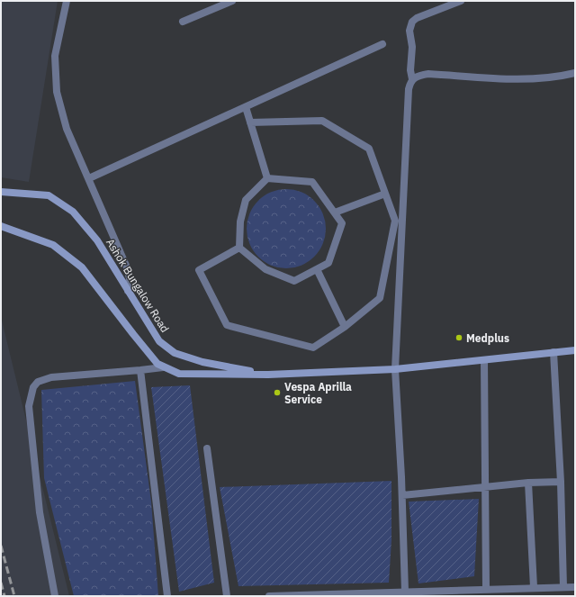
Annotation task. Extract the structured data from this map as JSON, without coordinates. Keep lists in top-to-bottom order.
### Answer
{
  "streets": {
    "street": ["Ashok Bungalow Road"]
  },
  "places": ["Medplus", "Vespa Aprilla Service"]
}
